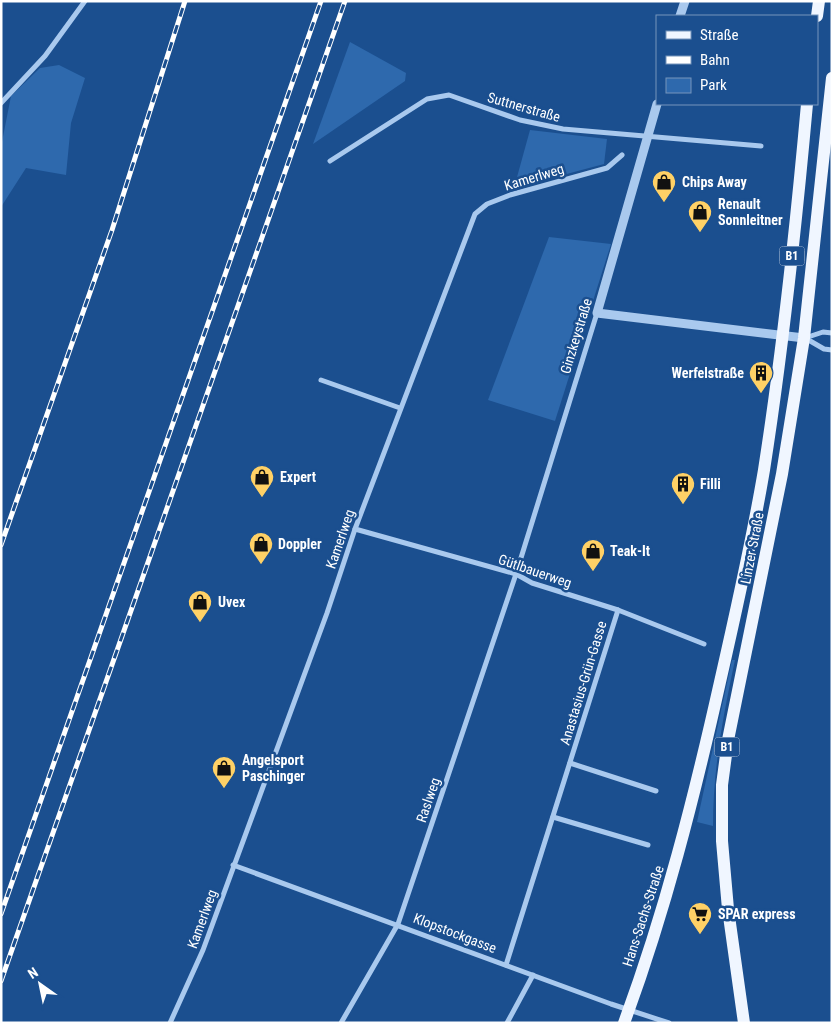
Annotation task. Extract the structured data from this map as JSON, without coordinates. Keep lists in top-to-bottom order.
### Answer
{
  "streets": {
    "main road": ["B1", "Linzer Straße", "Hans-Sachs-Straße"],
    "street": [
      "Suttnerstraße",
      "Kamerlweg",
      "Ginzkeystraße",
      "Gütlbauerweg",
      "Anastasius-Grün-Gasse",
      "Raslweg",
      "Klopstockgasse"
    ]
  },
  "crossings": [
    ["Suttnerstraße", "Ginzkeystraße"],
    ["Kamerlweg", "Gütlbauerweg"],
    ["Kamerlweg", "Klopstockgasse"],
    ["Ginzkeystraße", "Gütlbauerweg"],
    ["Ginzkeystraße", "Raslweg"],
    ["Linzer Straße", "Hans-Sachs-Straße"],
    ["Gütlbauerweg", "Anastasius-Grün-Gasse"],
    ["Gütlbauerweg", "Raslweg"],
    ["Anastasius-Grün-Gasse", "Klopstockgasse"],
    ["Raslweg", "Klopstockgasse"],
    ["Hans-Sachs-Straße", "Klopstockgasse"]
  ],
  "places": {
    "shop": [
      "Chips Away",
      "Renault Sonnleitner",
      "Expert",
      "Doppler",
      "Teak-It",
      "Uvex",
      "Angelsport Paschinger"
    ],
    "building": ["Werfelstraße", "Filli"],
    "supermarket": ["SPAR express"]
  },
  "legend": ["Straße", "Bahn", "Park"],
  "north": "top left"
}
